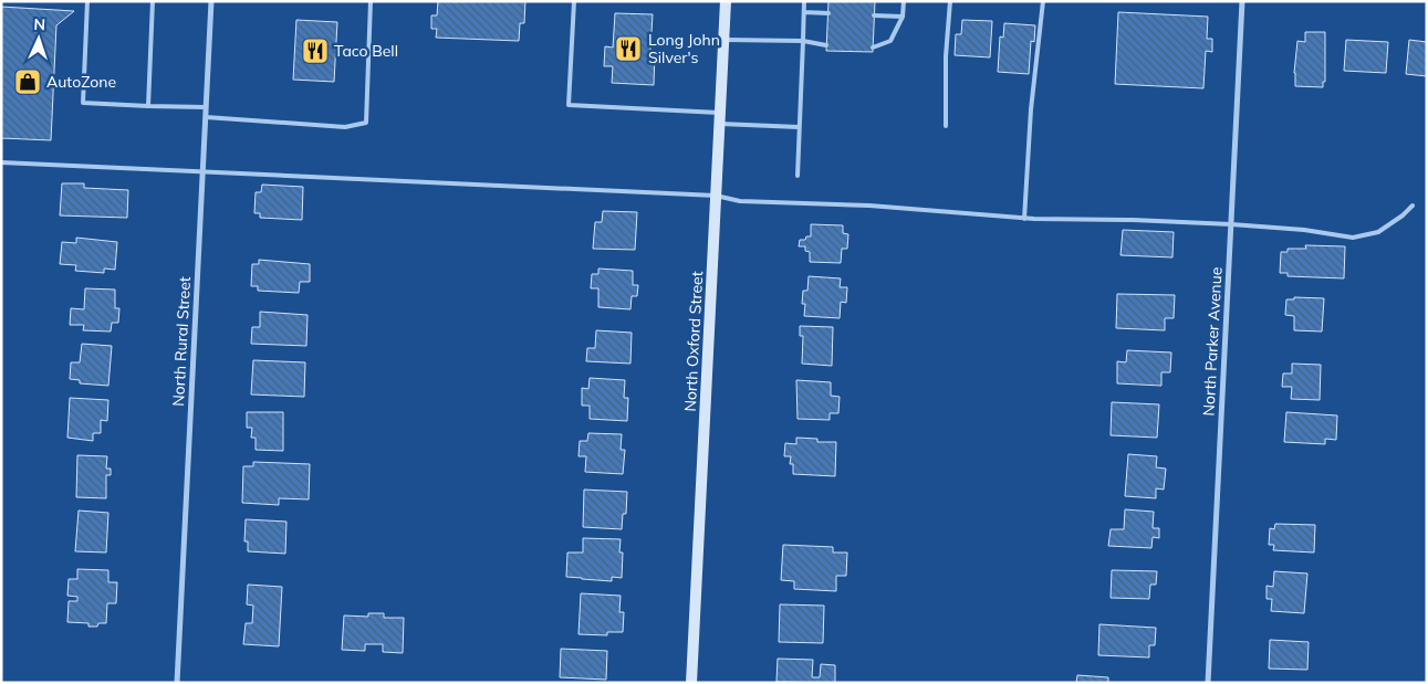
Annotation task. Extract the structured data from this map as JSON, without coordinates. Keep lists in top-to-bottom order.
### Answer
{
  "streets": {
    "street": ["North Rural Street", "North Oxford Street", "North Parker Avenue"]
  },
  "places": {
    "restaurant": ["Long John Silver's", "Taco Bell"],
    "shop": ["AutoZone"]
  },
  "north": "top"
}
